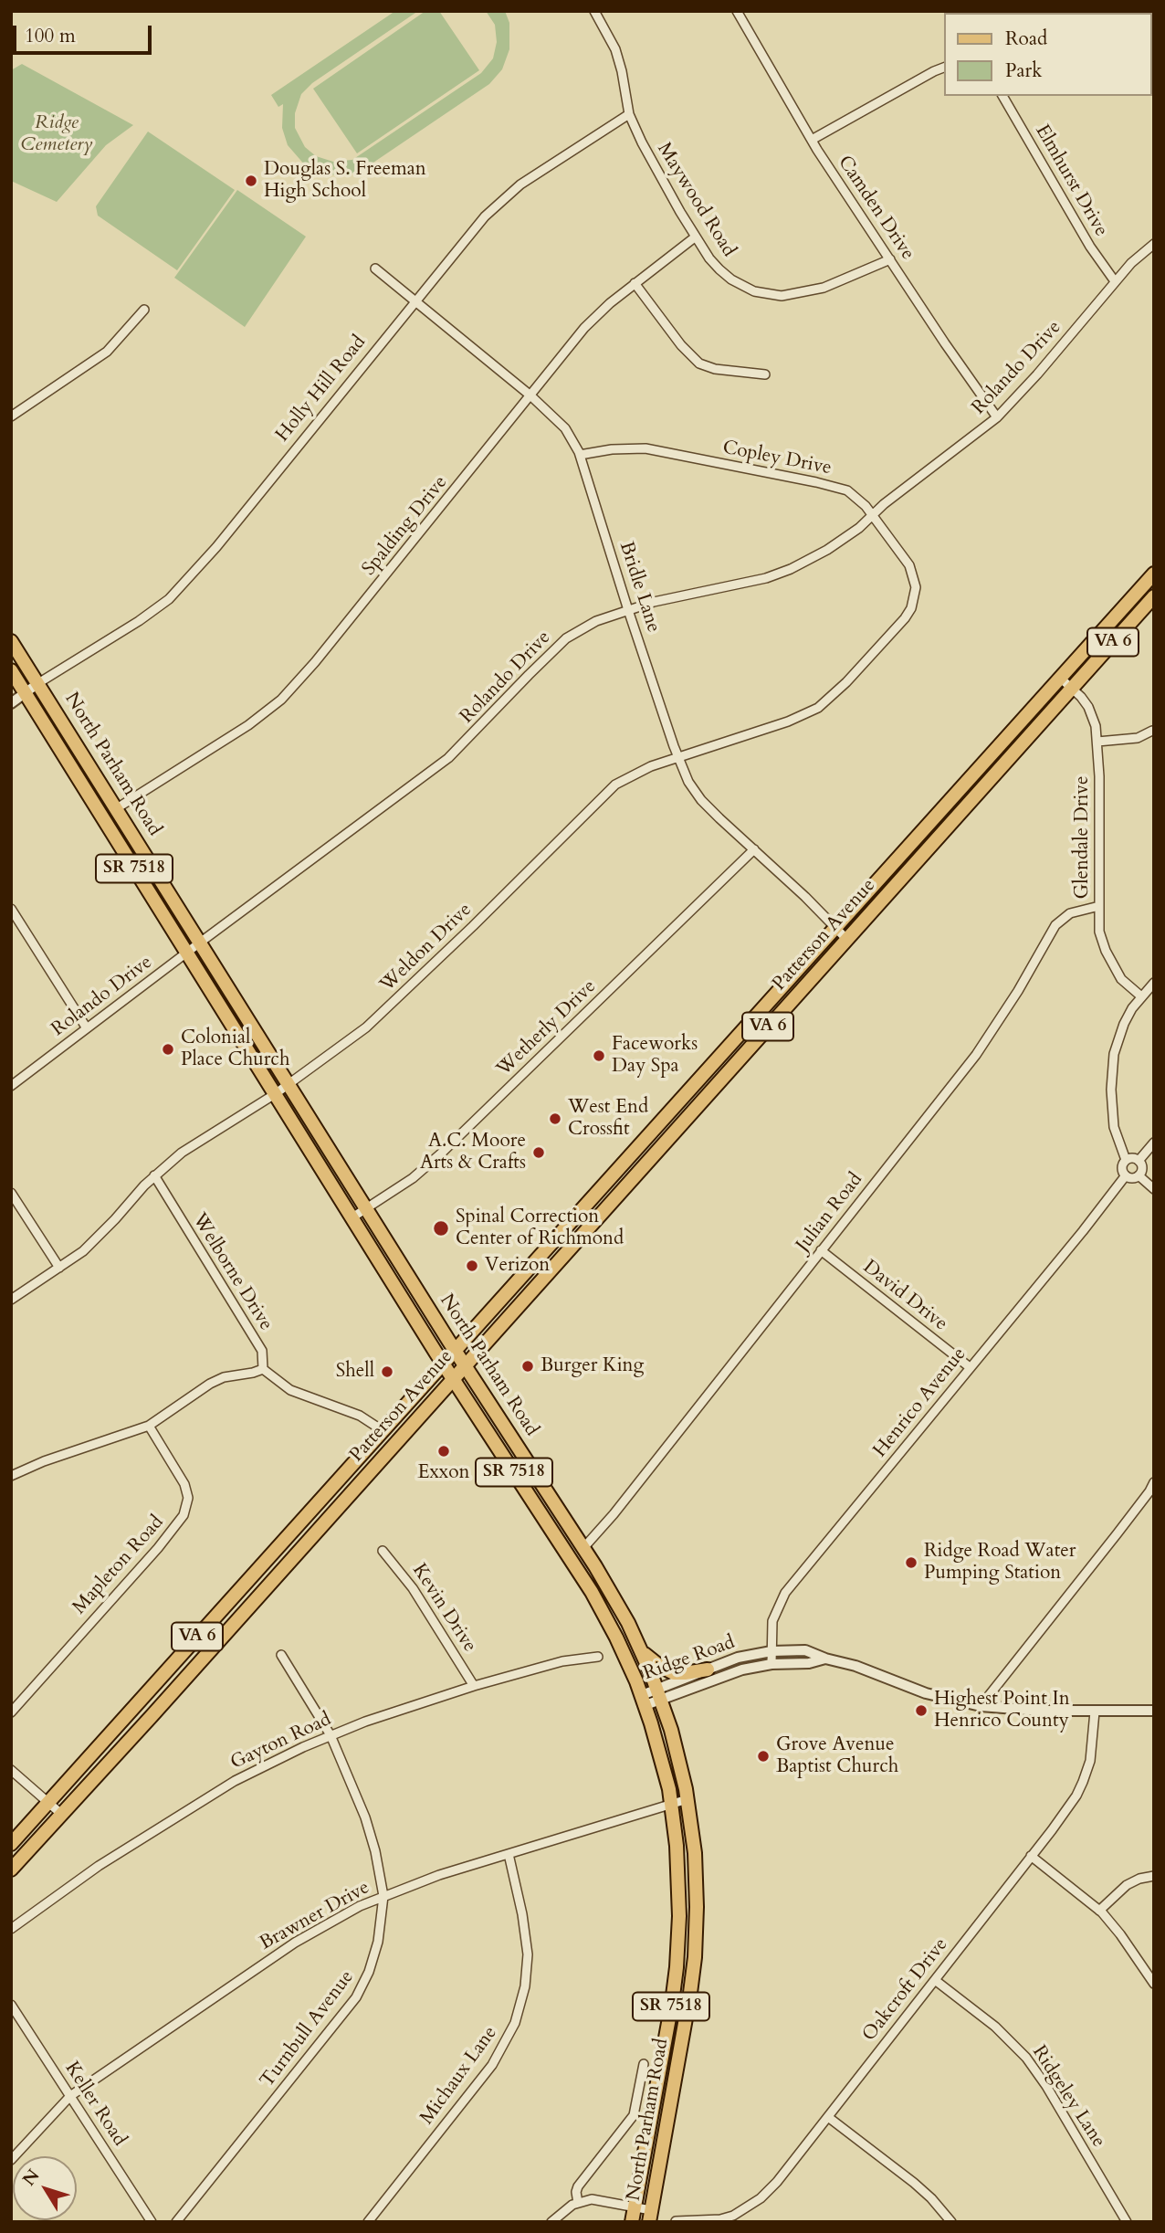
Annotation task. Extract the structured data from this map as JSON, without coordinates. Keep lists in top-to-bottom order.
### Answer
{
  "streets": {
    "main road": [
      "VA 6",
      "North Parham Road",
      "SR 7518",
      "Patterson Avenue"
    ],
    "street": [
      "Elmhurst Drive",
      "Maywood Road",
      "Camden Drive",
      "Rolando Drive",
      "Holly Hill Road",
      "Copley Drive",
      "Spalding Drive",
      "Bridle Lane",
      "Glendale Drive",
      "Weldon Drive",
      "Wetherly Drive",
      "Julian Road",
      "Welborne Drive",
      "David Drive",
      "Henrico Avenue",
      "Mapleton Road",
      "Kevin Drive",
      "Ridge Road",
      "Gayton Road",
      "Brawner Drive",
      "Oakcroft Drive",
      "Turnbull Avenue",
      "Michaux Lane",
      "Ridgeley Lane",
      "Keller Road"
    ]
  },
  "crossings": [
    ["Elmhurst Drive", "Rolando Drive"],
    ["Maywood Road", "Camden Drive"],
    ["Maywood Road", "Holly Hill Road"],
    ["Maywood Road", "Spalding Drive"],
    ["Camden Drive", "Rolando Drive"],
    ["Rolando Drive", "Copley Drive"],
    ["Rolando Drive", "Bridle Lane"],
    ["Rolando Drive", "North Parham Road"],
    ["Holly Hill Road", "Bridle Lane"],
    ["Holly Hill Road", "North Parham Road"],
    ["Copley Drive", "Bridle Lane"],
    ["Copley Drive", "Weldon Drive"],
    ["Spalding Drive", "Bridle Lane"],
    ["Spalding Drive", "North Parham Road"],
    ["Bridle Lane", "Patterson Avenue"],
    ["Bridle Lane", "Weldon Drive"],
    ["Bridle Lane", "Wetherly Drive"],
    ["North Parham Road", "Patterson Avenue"],
    ["North Parham Road", "Weldon Drive"],
    ["North Parham Road", "Wetherly Drive"],
    ["North Parham Road", "Julian Road"],
    ["North Parham Road", "Ridge Road"],
    ["North Parham Road", "Brawner Drive"],
    ["Glendale Drive", "Patterson Avenue"],
    ["Glendale Drive", "Julian Road"],
    ["Weldon Drive", "Welborne Drive"],
    ["Julian Road", "David Drive"],
    ["David Drive", "Henrico Avenue"],
    ["Henrico Avenue", "Ridge Road"],
    ["Kevin Drive", "Gayton Road"],
    ["Ridge Road", "Oakcroft Drive"],
    ["Gayton Road", "Turnbull Avenue"],
    ["Brawner Drive", "Turnbull Avenue"],
    ["Brawner Drive", "Michaux Lane"],
    ["Brawner Drive", "Keller Road"],
    ["Oakcroft Drive", "Ridgeley Lane"]
  ],
  "parks": ["Ridge Cemetery"],
  "places": [
    "Douglas S. Freeman High School",
    "Colonial Place Church",
    "Faceworks Day Spa",
    "West End Crossfit",
    "A.C. Moore Arts & Crafts",
    "Spinal Correction Center of Richmond",
    "Verizon",
    "Burger King",
    "Shell",
    "Exxon",
    "Ridge Road Water Pumping Station",
    "Highest Point In Henrico County",
    "Grove Avenue Baptist Church"
  ],
  "legend": ["Road", "Park"],
  "scale_bar": "100 m",
  "north": "top left"
}
